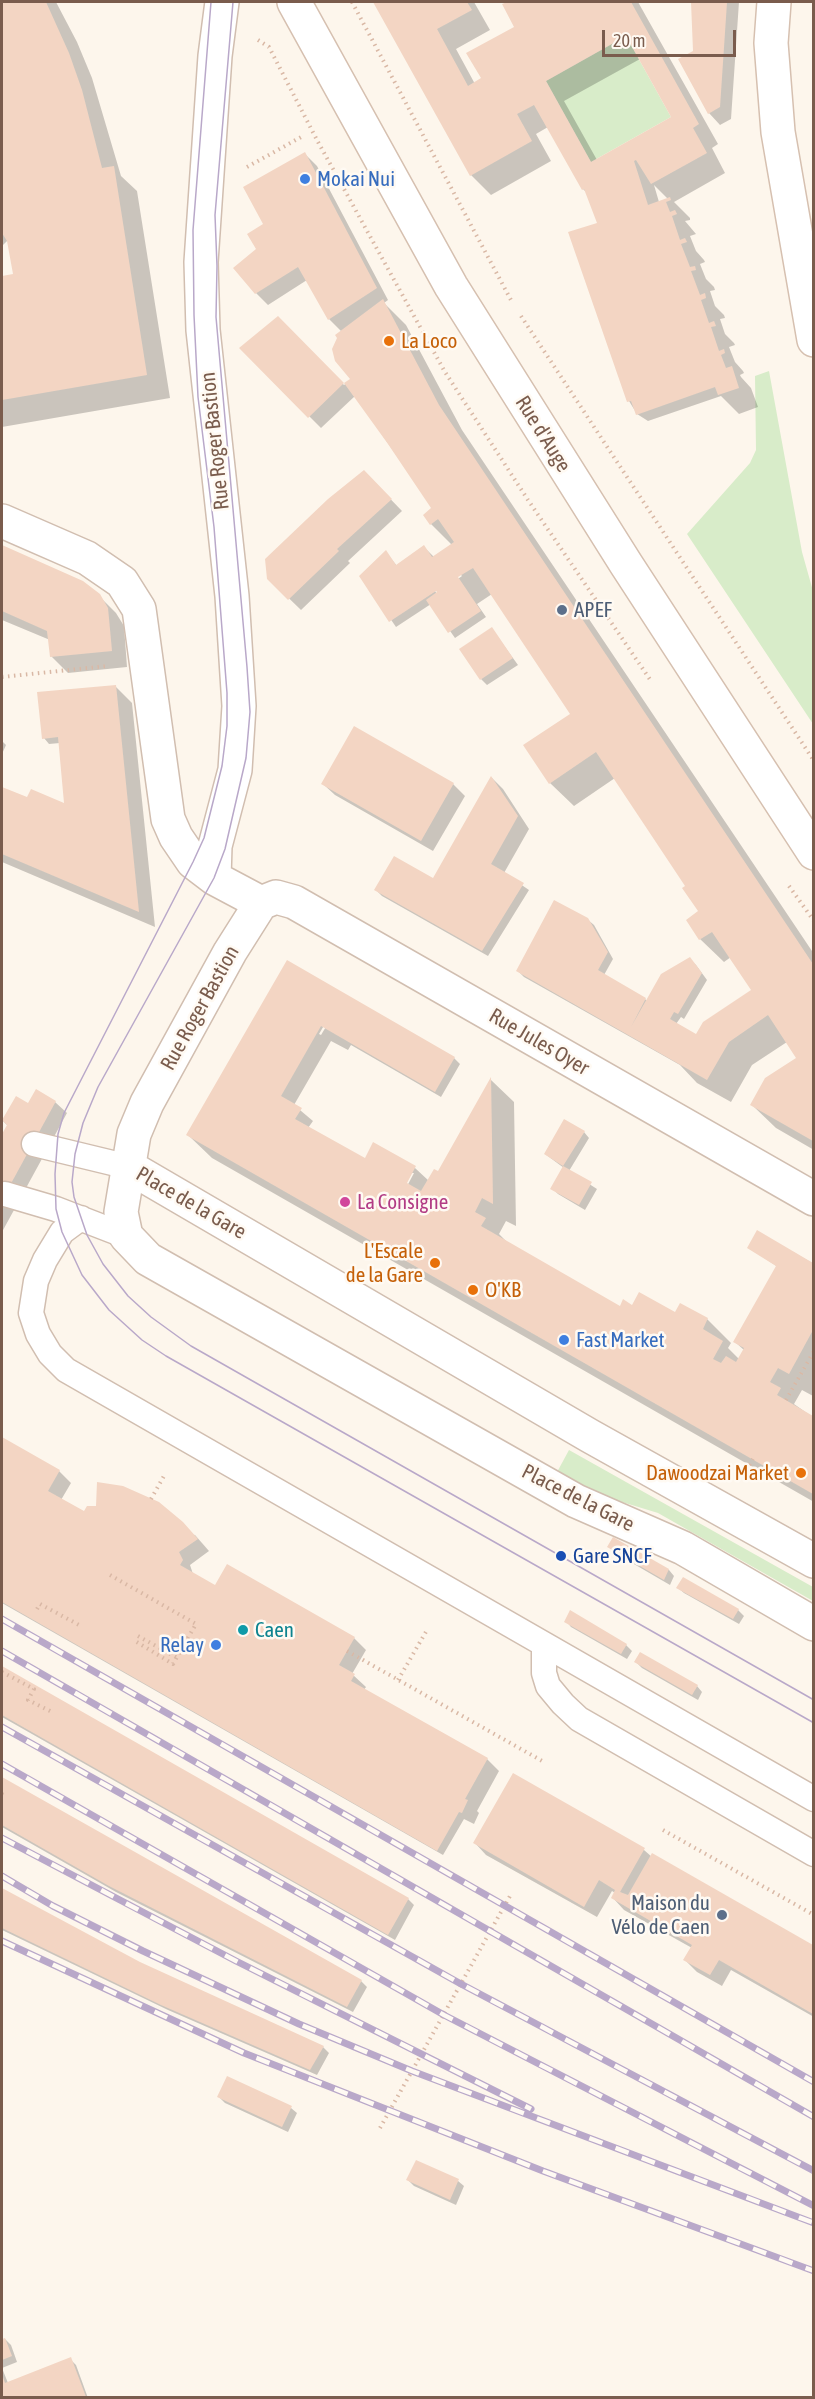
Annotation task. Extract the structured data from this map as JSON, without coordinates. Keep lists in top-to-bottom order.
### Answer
{
  "streets": {
    "street": [
      "Rue d'Auge",
      "Rue Roger Bastion",
      "Rue Jules Oyer",
      "Place de la Gare"
    ]
  },
  "crossings": [
    ["Rue Roger Bastion", "Rue Jules Oyer"],
    ["Rue Roger Bastion", "Place de la Gare"]
  ],
  "places": [
    "Mokai Nui",
    "La Loco",
    "APEF",
    "La Consigne",
    "L'Escale de la Gare",
    "O'KB",
    "Fast Market",
    "Dawoodzai Market",
    "Gare SNCF",
    "Caen",
    "Relay",
    "Maison du Vélo de Caen"
  ],
  "scale_bar": "20 m"
}
